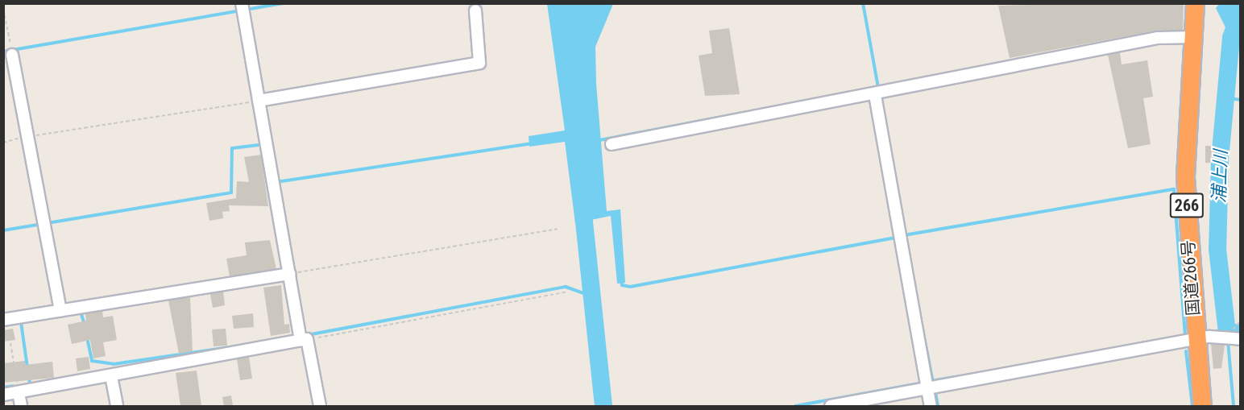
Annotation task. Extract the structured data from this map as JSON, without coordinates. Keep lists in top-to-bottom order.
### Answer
{
  "streets": {
    "highway": ["266", "国道266号"]
  },
  "water": ["浦上川"]
}
